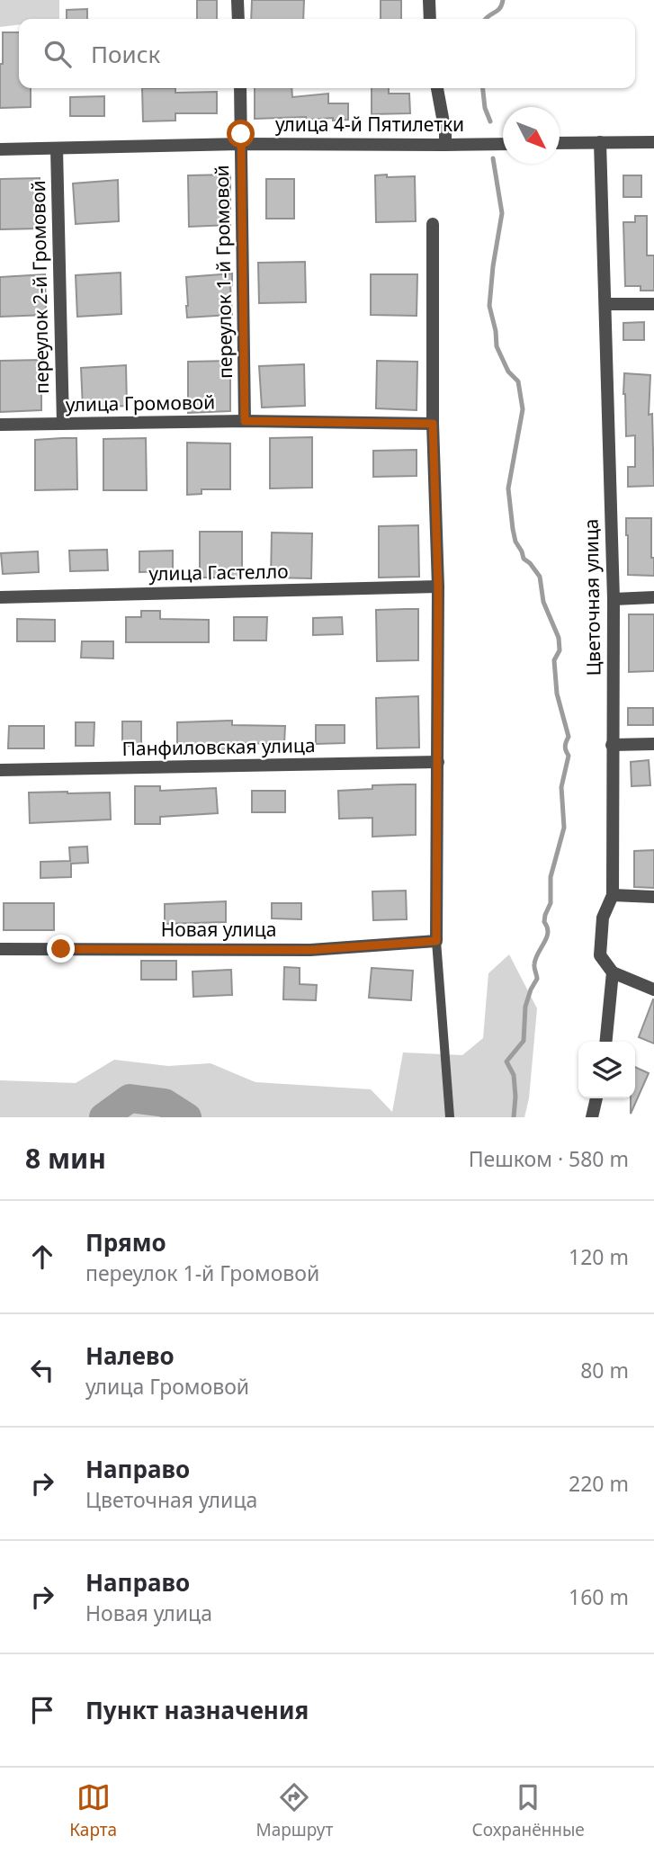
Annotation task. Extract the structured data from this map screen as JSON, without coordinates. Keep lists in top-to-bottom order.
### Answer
{
  "streets": {
    "street": [
      "улица 4-й Пятилетки",
      "переулок 1-й Громовой",
      "переулок 2-й Громовой",
      "улица Громовой",
      "улица Гастелло",
      "Цветочная улица",
      "Панфиловская улица",
      "Новая улица"
    ]
  },
  "crossings": [
    ["улица 4-й Пятилетки", "переулок 1-й Громовой"],
    ["улица 4-й Пятилетки", "переулок 2-й Громовой"],
    ["переулок 1-й Громовой", "улица Громовой"],
    ["переулок 2-й Громовой", "улица Громовой"]
  ],
  "north": "bottom right",
  "page": {
    "search": "Поиск",
    "heading": ["8 мин", "Пешком · 580 m"],
    "list": [
      ["Прямо", "переулок 1-й Громовой", "120 m"],
      ["Налево", "улица Громовой", "80 m"],
      ["Направо", "Цветочная улица", "220 m"],
      ["Направо", "Новая улица", "160 m"],
      "Пункт назначения"
    ],
    "nav": ["Карта", "Маршрут", "Сохранённые"]
  }
}
